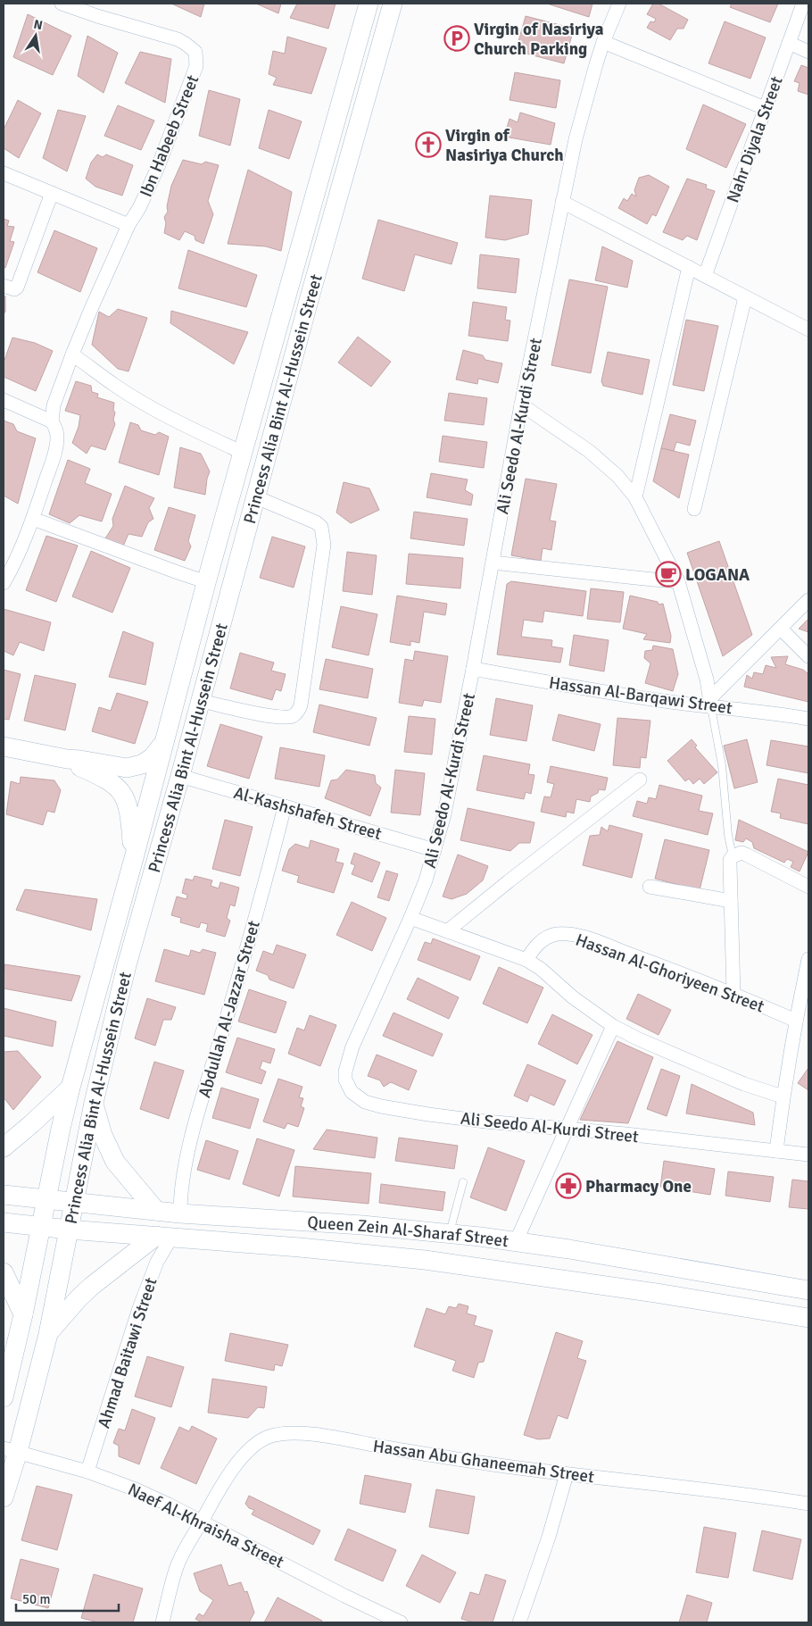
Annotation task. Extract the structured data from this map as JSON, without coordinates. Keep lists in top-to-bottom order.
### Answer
{
  "streets": {
    "main road": ["Princess Alia Bint Al-Hussein Street", "Queen Zein Al-Sharaf Street"],
    "street": [
      "Ibn Habeeb Street",
      "Nahr Diyala Street",
      "Ali Seedo Al-Kurdi Street",
      "Hassan Al-Barqawi Street",
      "Al-Kashshafeh Street",
      "Hassan Al-Ghoriyeen Street",
      "Abdullah Al-Jazzar Street",
      "Ahmad Baitawi Street",
      "Hassan Abu Ghaneemah Street",
      "Naef Al-Khraisha Street"
    ]
  },
  "crossings": [
    ["Princess Alia Bint Al-Hussein Street", "Al-Kashshafeh Street"],
    ["Princess Alia Bint Al-Hussein Street", "Queen Zein Al-Sharaf Street"],
    ["Princess Alia Bint Al-Hussein Street", "Naef Al-Khraisha Street"],
    ["Ali Seedo Al-Kurdi Street", "Hassan Al-Barqawi Street"],
    ["Ali Seedo Al-Kurdi Street", "Al-Kashshafeh Street"],
    ["Al-Kashshafeh Street", "Abdullah Al-Jazzar Street"],
    ["Abdullah Al-Jazzar Street", "Queen Zein Al-Sharaf Street"],
    ["Queen Zein Al-Sharaf Street", "Ahmad Baitawi Street"],
    ["Ahmad Baitawi Street", "Naef Al-Khraisha Street"],
    ["Hassan Abu Ghaneemah Street", "Naef Al-Khraisha Street"]
  ],
  "places": {
    "parking": ["Virgin of Nasiriya Church Parking"],
    "church": ["Virgin of Nasiriya Church"],
    "cafe": ["LOGANA"],
    "pharmacy": ["Pharmacy One"]
  },
  "scale_bar": "50 m",
  "north": "top"
}
